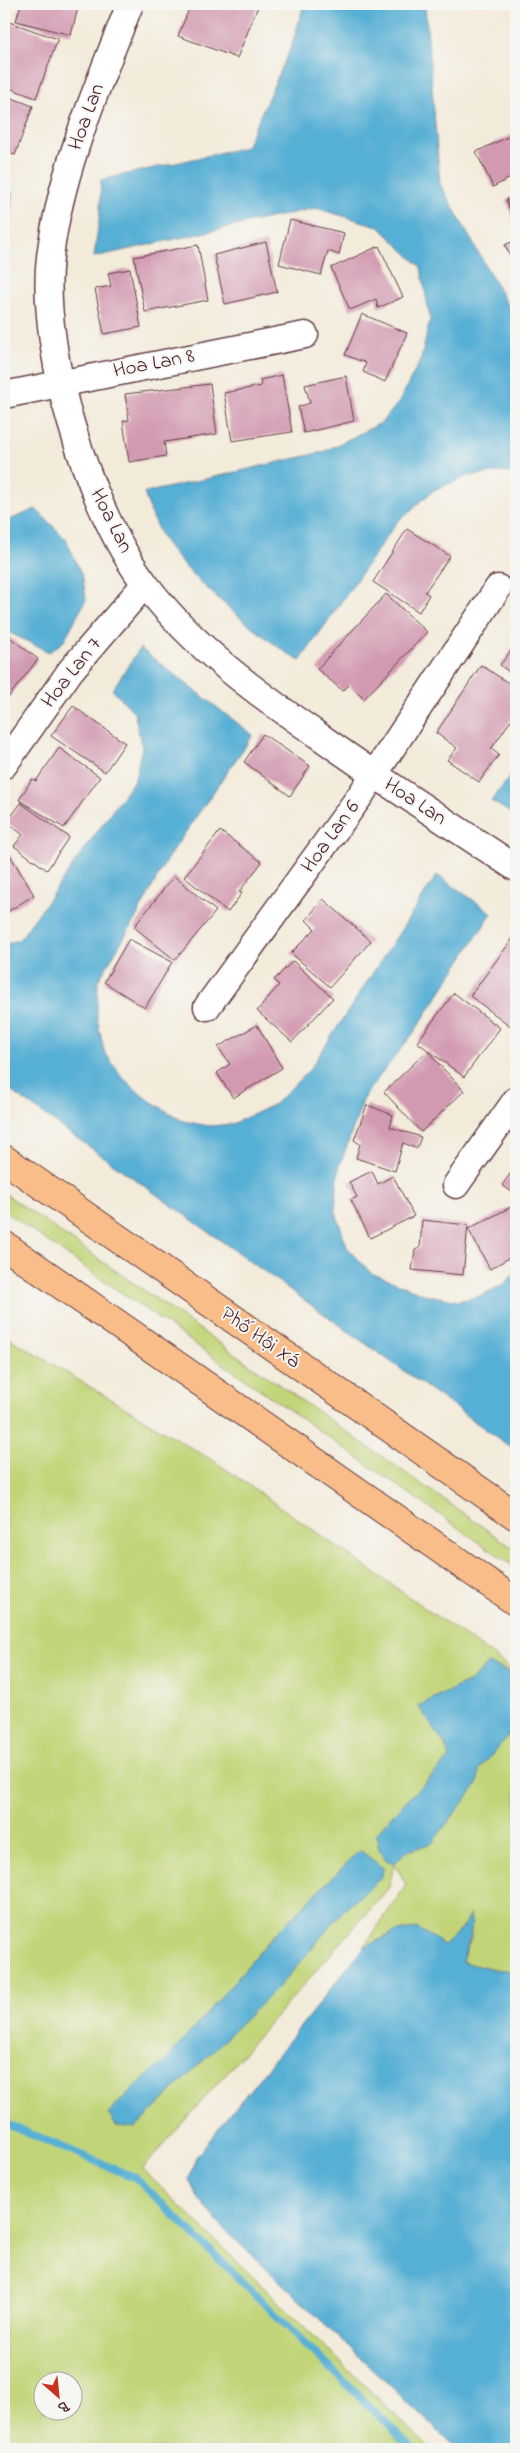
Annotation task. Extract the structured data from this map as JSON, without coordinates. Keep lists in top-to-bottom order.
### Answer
{
  "streets": {
    "main road": ["Phố Hội Xá"],
    "street": [
      "Hoa Lan",
      "Hoa Lan 8",
      "Hoa Lan 7",
      "Hoa Lan 6"
    ]
  },
  "crossings": [
    ["Hoa Lan", "Hoa Lan 8"],
    ["Hoa Lan", "Hoa Lan 7"],
    ["Hoa Lan", "Hoa Lan 6"]
  ],
  "north": "bottom right"
}
